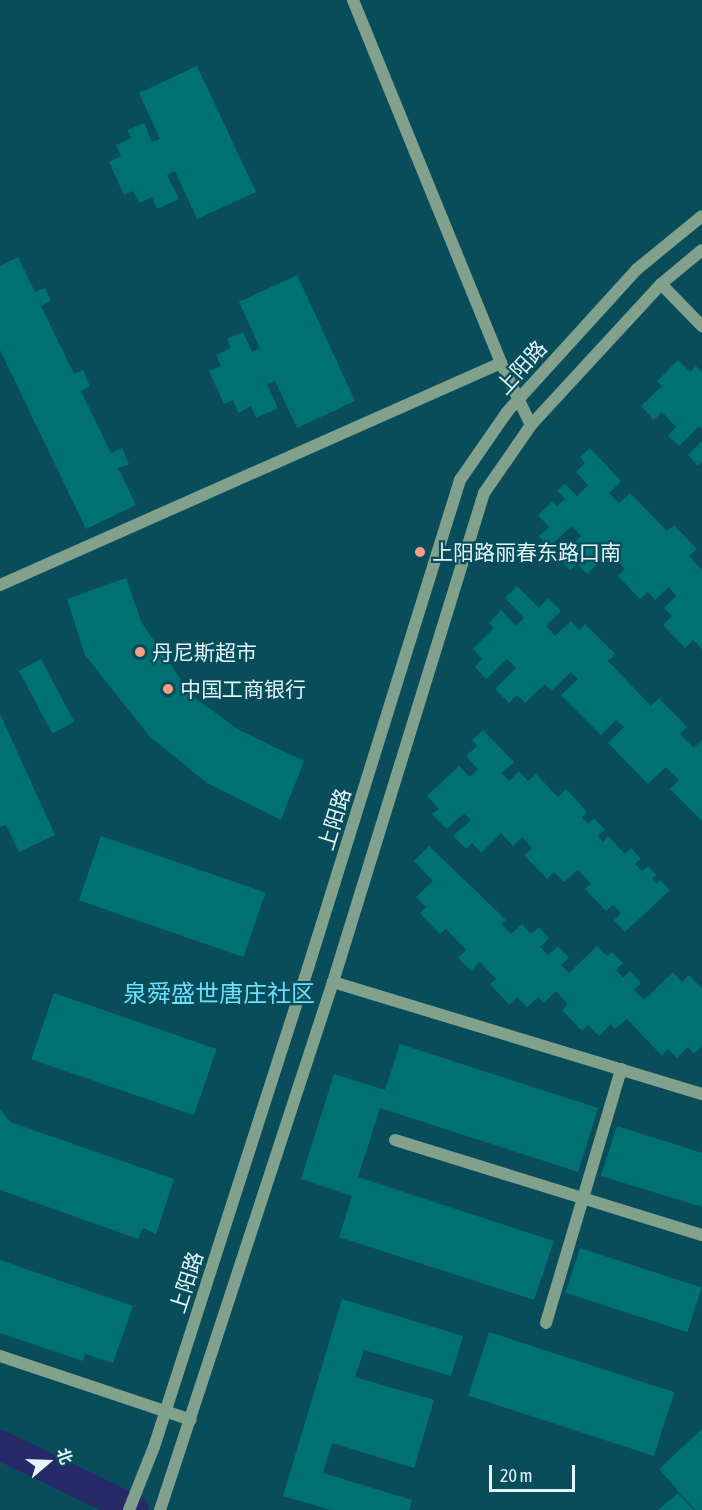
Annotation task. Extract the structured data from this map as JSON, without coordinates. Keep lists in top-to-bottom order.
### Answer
{
  "streets": {
    "street": ["上阳路"]
  },
  "districts": ["泉舜盛世唐庄社区"],
  "places": ["上阳路丽春东路口南", "丹尼斯超市", "中国工商银行"],
  "scale_bar": "20 m",
  "north": "right"
}
